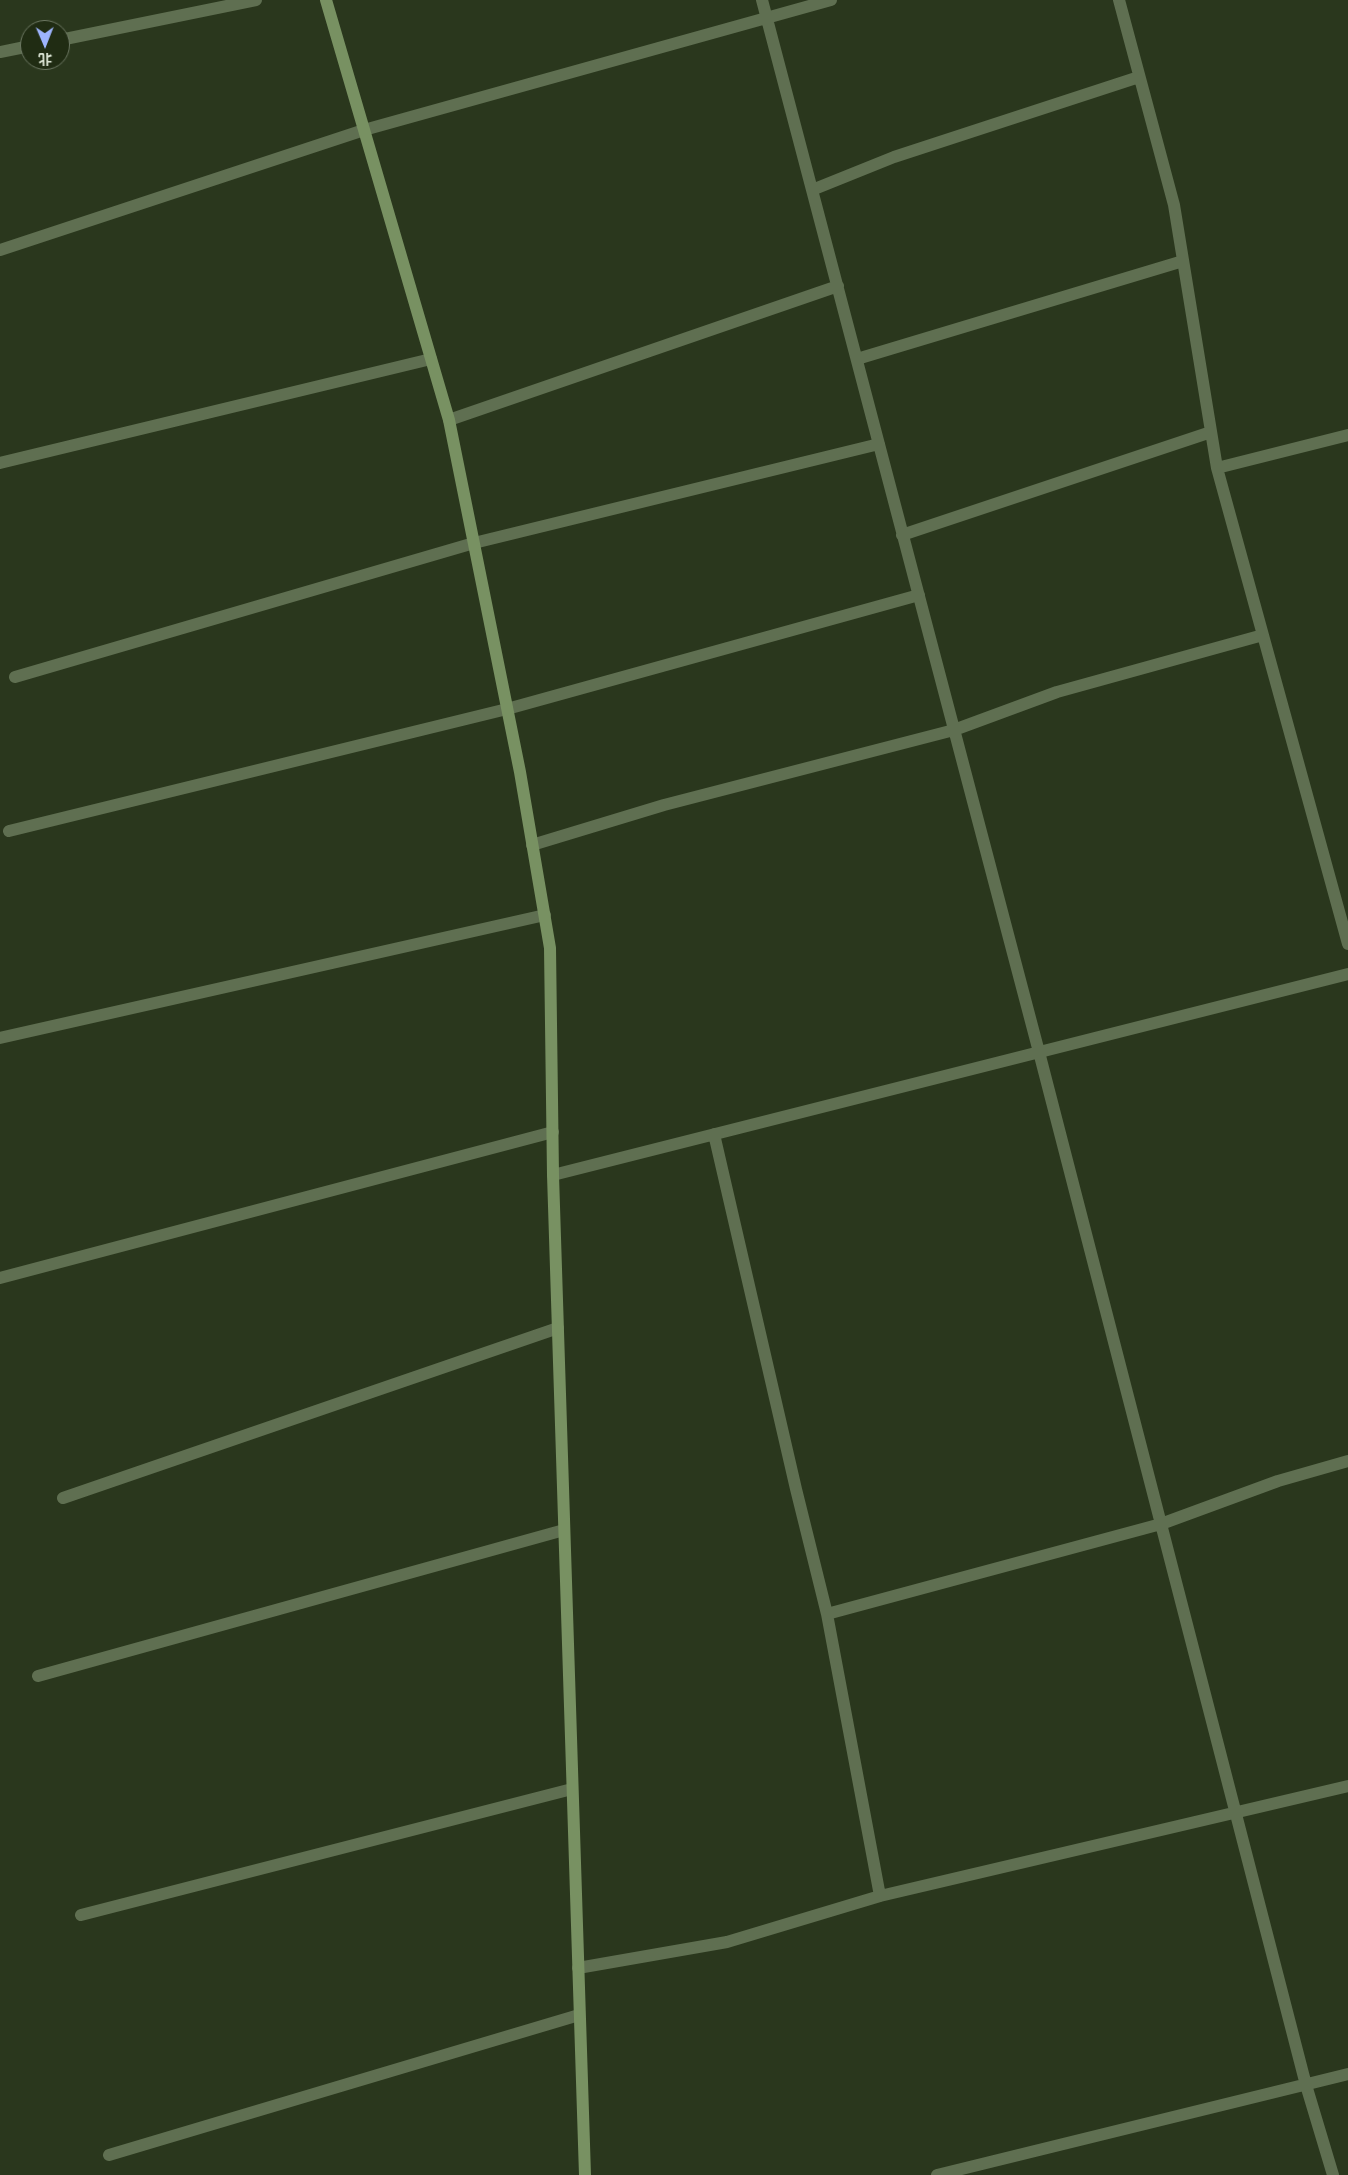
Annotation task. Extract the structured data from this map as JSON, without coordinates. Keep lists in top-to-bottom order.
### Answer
{
  "north": "bottom"
}
